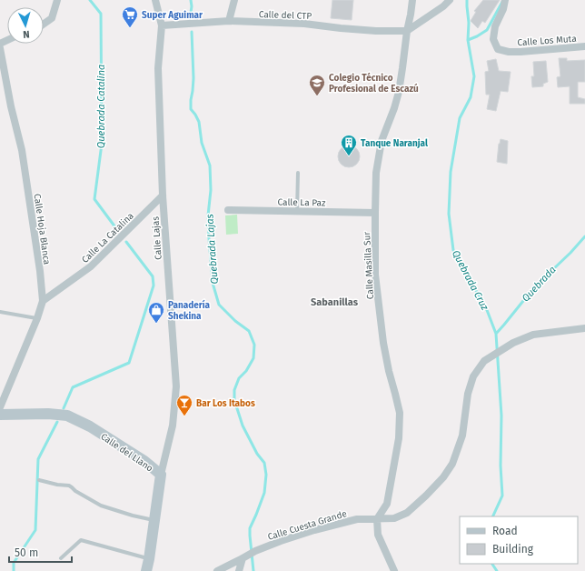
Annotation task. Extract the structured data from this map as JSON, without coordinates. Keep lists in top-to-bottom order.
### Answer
{
  "streets": {
    "main road": ["Calle del Llano"],
    "street": [
      "Calle del CTP",
      "Calle Los Muta",
      "Calle La Paz",
      "Calle Hoja Blanca",
      "Calle La Catalina",
      "Calle Lajas",
      "Calle Masilla Sur",
      "Calle Cuesta Grande"
    ]
  },
  "crossings": [
    ["Calle del CTP", "Calle Lajas"],
    ["Calle del CTP", "Calle Masilla Sur"],
    ["Calle La Paz", "Calle Masilla Sur"],
    ["Calle Hoja Blanca", "Calle La Catalina"],
    ["Calle La Catalina", "Calle Lajas"],
    ["Calle Lajas", "Calle del Llano"],
    ["Calle Masilla Sur", "Calle Cuesta Grande"]
  ],
  "districts": ["Sabanillas"],
  "water": [
    "Quebrada Catalina",
    "Quebrada Lajas",
    "Quebrada Cruz",
    "Quebrada"
  ],
  "places": {
    "supermarket": ["Super Aguimar"],
    "school or university": ["Colegio Técnico Profesional de Escazú"],
    "building": ["Tanque Naranjal"],
    "shop": ["Panadería Shekina"],
    "bar": ["Bar Los Itabos"]
  },
  "legend": ["Road", "Building"],
  "scale_bar": "50 m",
  "north": "bottom"
}
